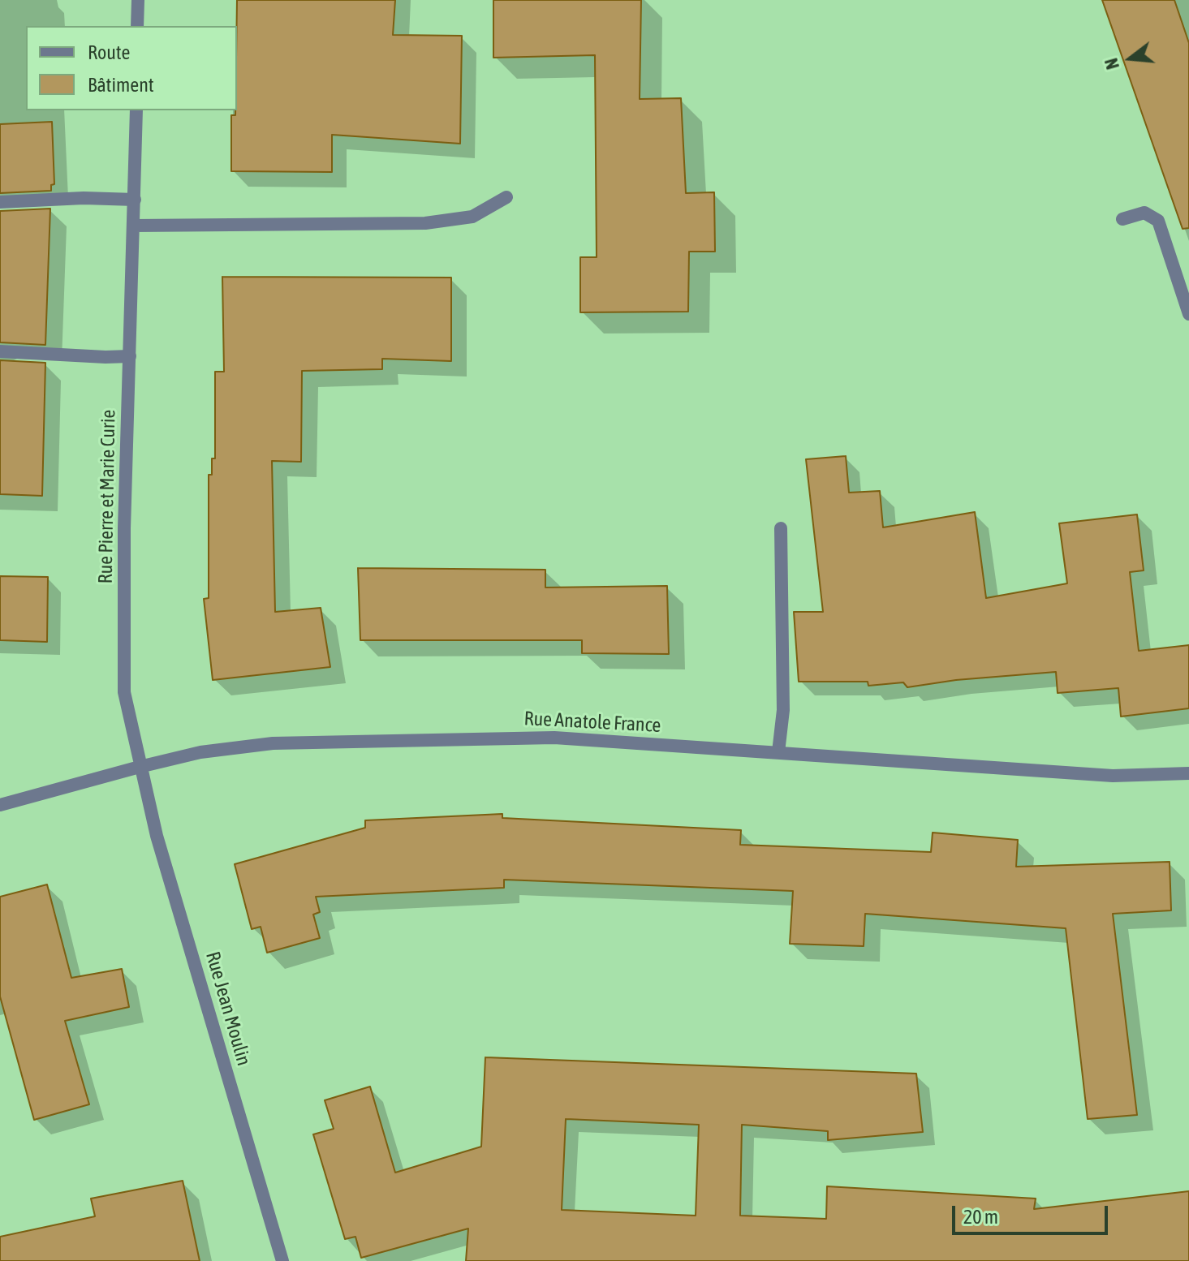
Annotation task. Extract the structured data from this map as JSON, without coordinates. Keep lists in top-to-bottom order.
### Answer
{
  "streets": {
    "street": ["Rue Pierre et Marie Curie", "Rue Anatole France", "Rue Jean Moulin"]
  },
  "crossings": [
    ["Rue Pierre et Marie Curie", "Rue Anatole France"],
    ["Rue Pierre et Marie Curie", "Rue Jean Moulin"],
    ["Rue Anatole France", "Rue Jean Moulin"]
  ],
  "legend": ["Route", "Bâtiment"],
  "scale_bar": "20 m",
  "north": "left"
}
